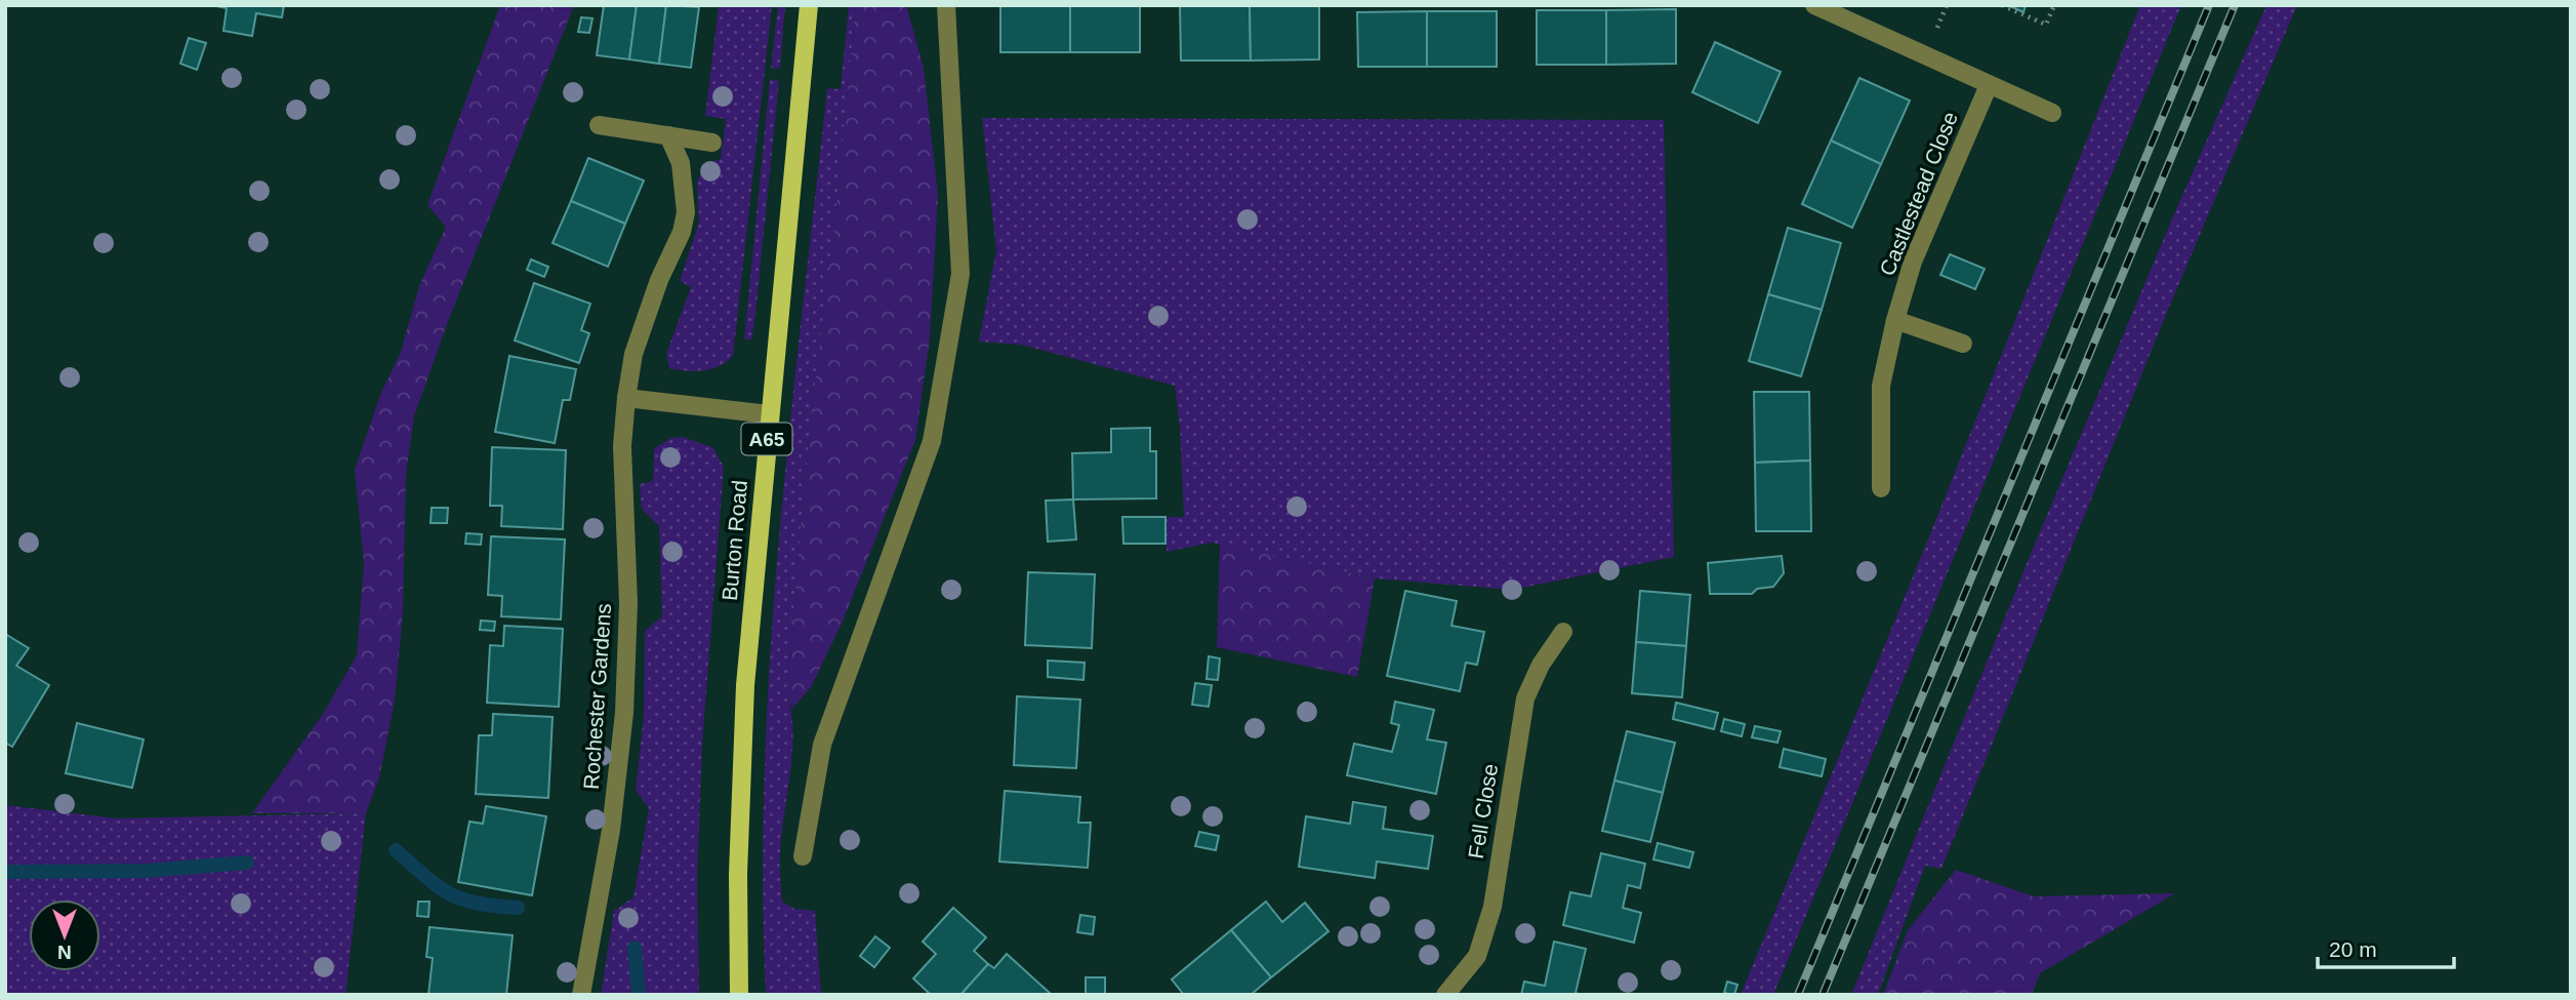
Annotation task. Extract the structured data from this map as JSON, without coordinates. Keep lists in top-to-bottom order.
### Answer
{
  "streets": {
    "main road": ["A65", "Burton Road"],
    "street": ["Castlestead Close", "Rochester Gardens", "Fell Close"]
  },
  "scale_bar": "20 m",
  "north": "bottom"
}
